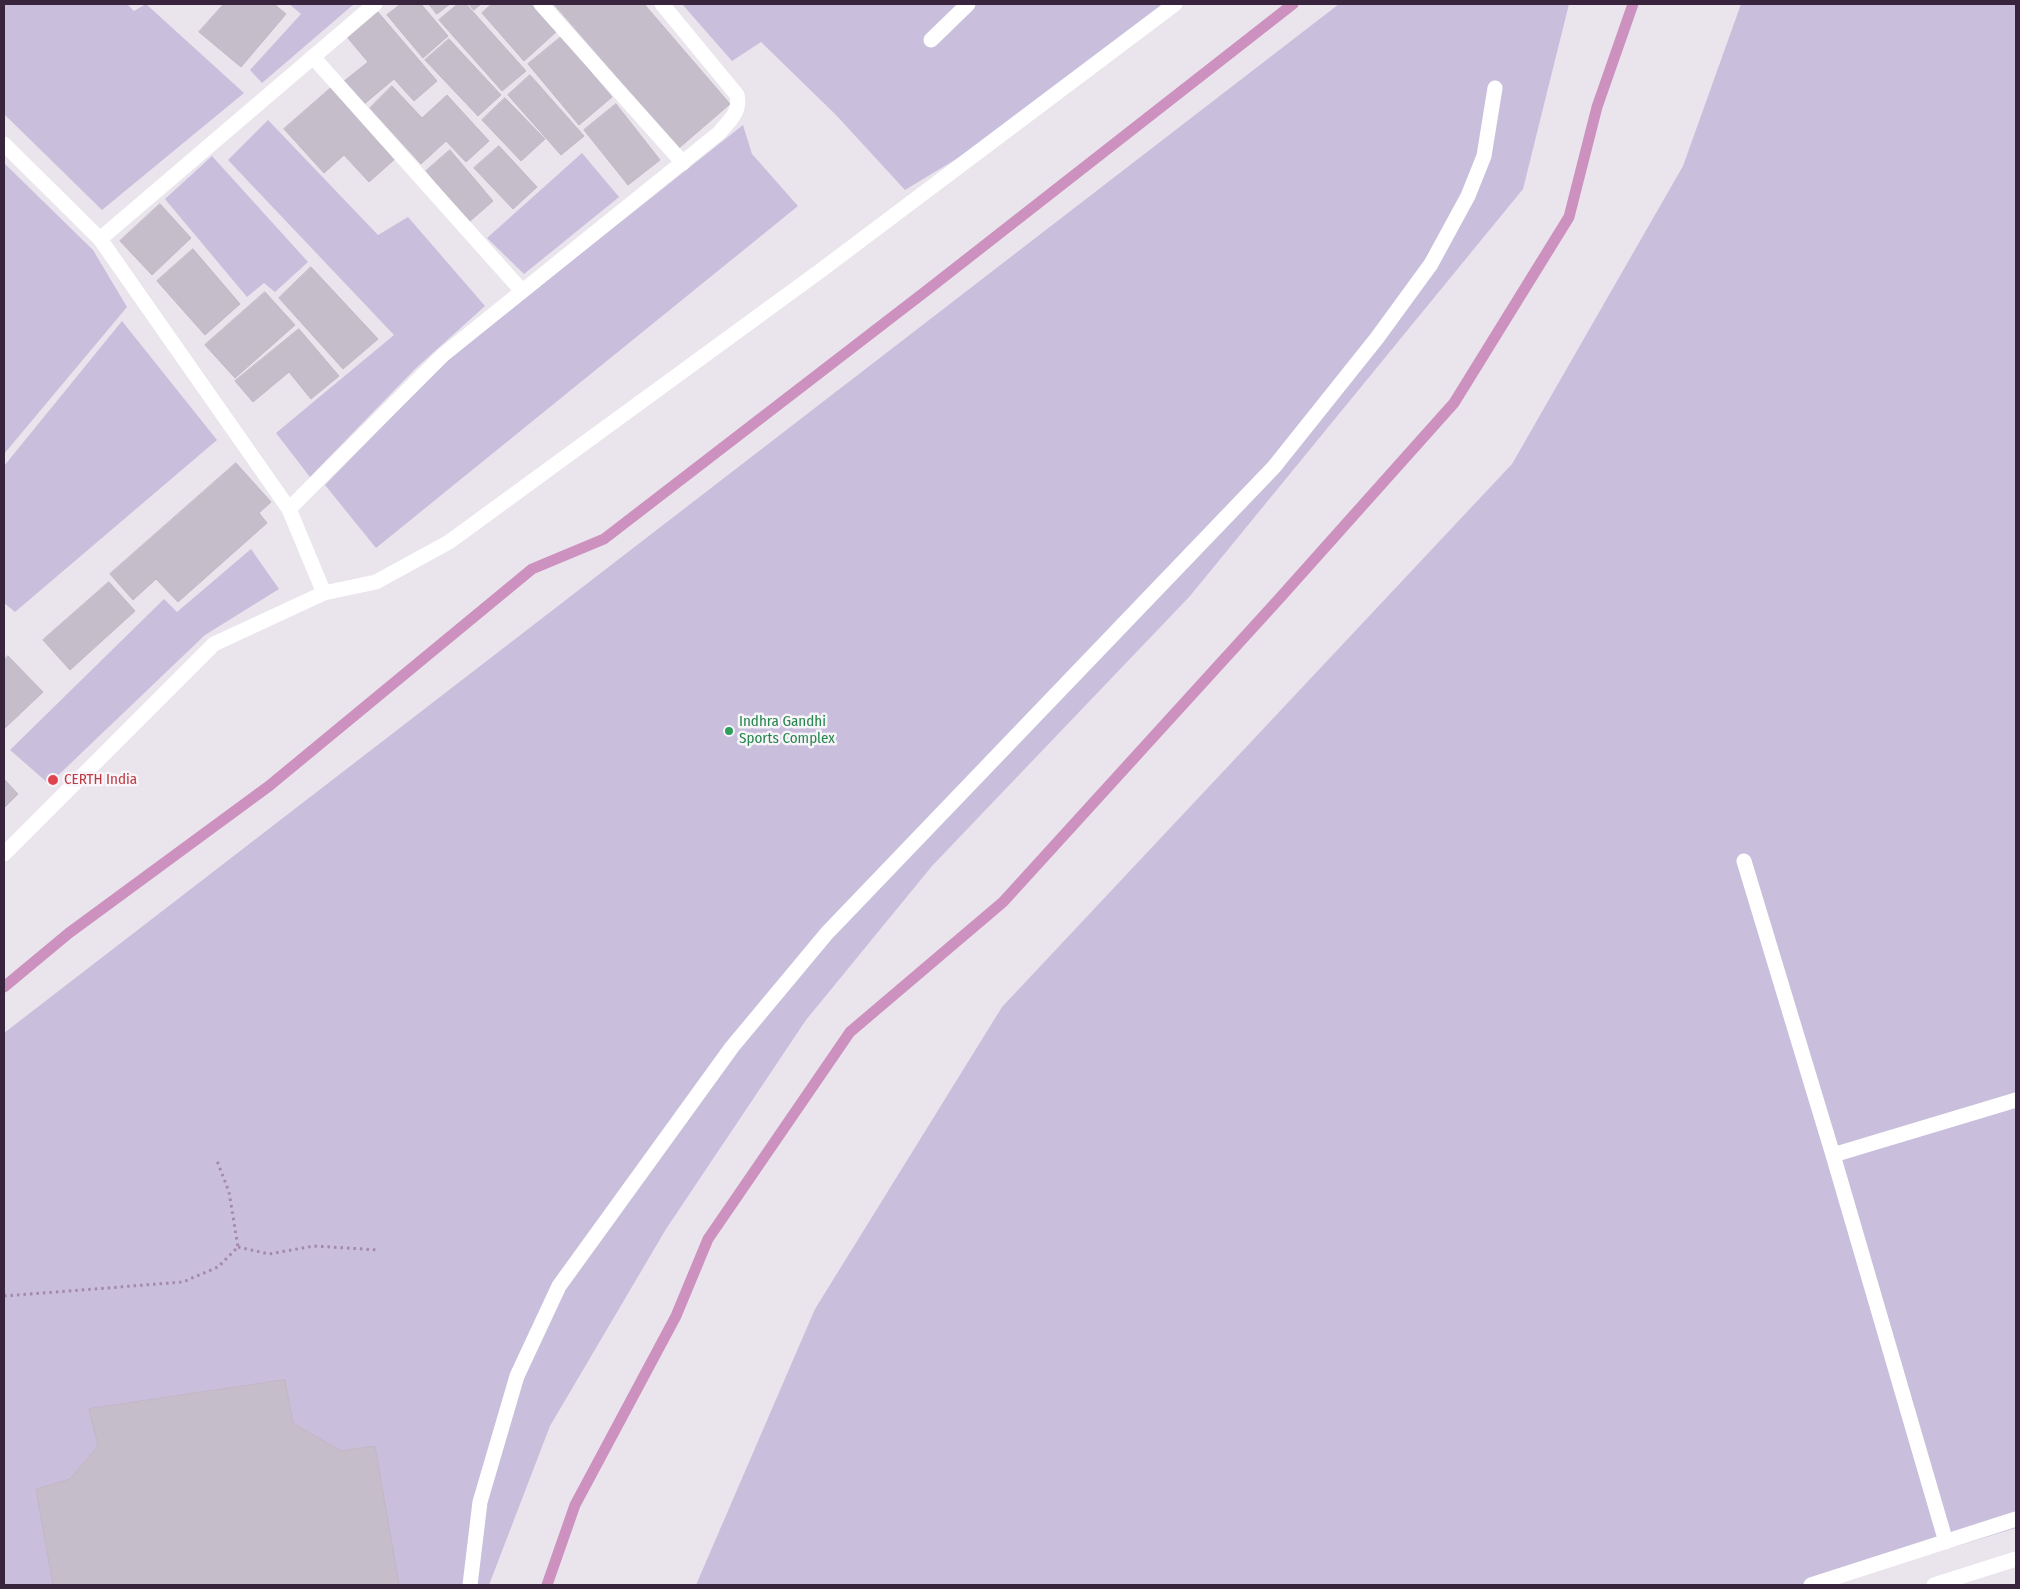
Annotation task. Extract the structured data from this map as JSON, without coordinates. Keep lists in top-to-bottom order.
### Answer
{
  "places": ["Indhra Gandhi Sports Complex", "CERTH India"]
}
